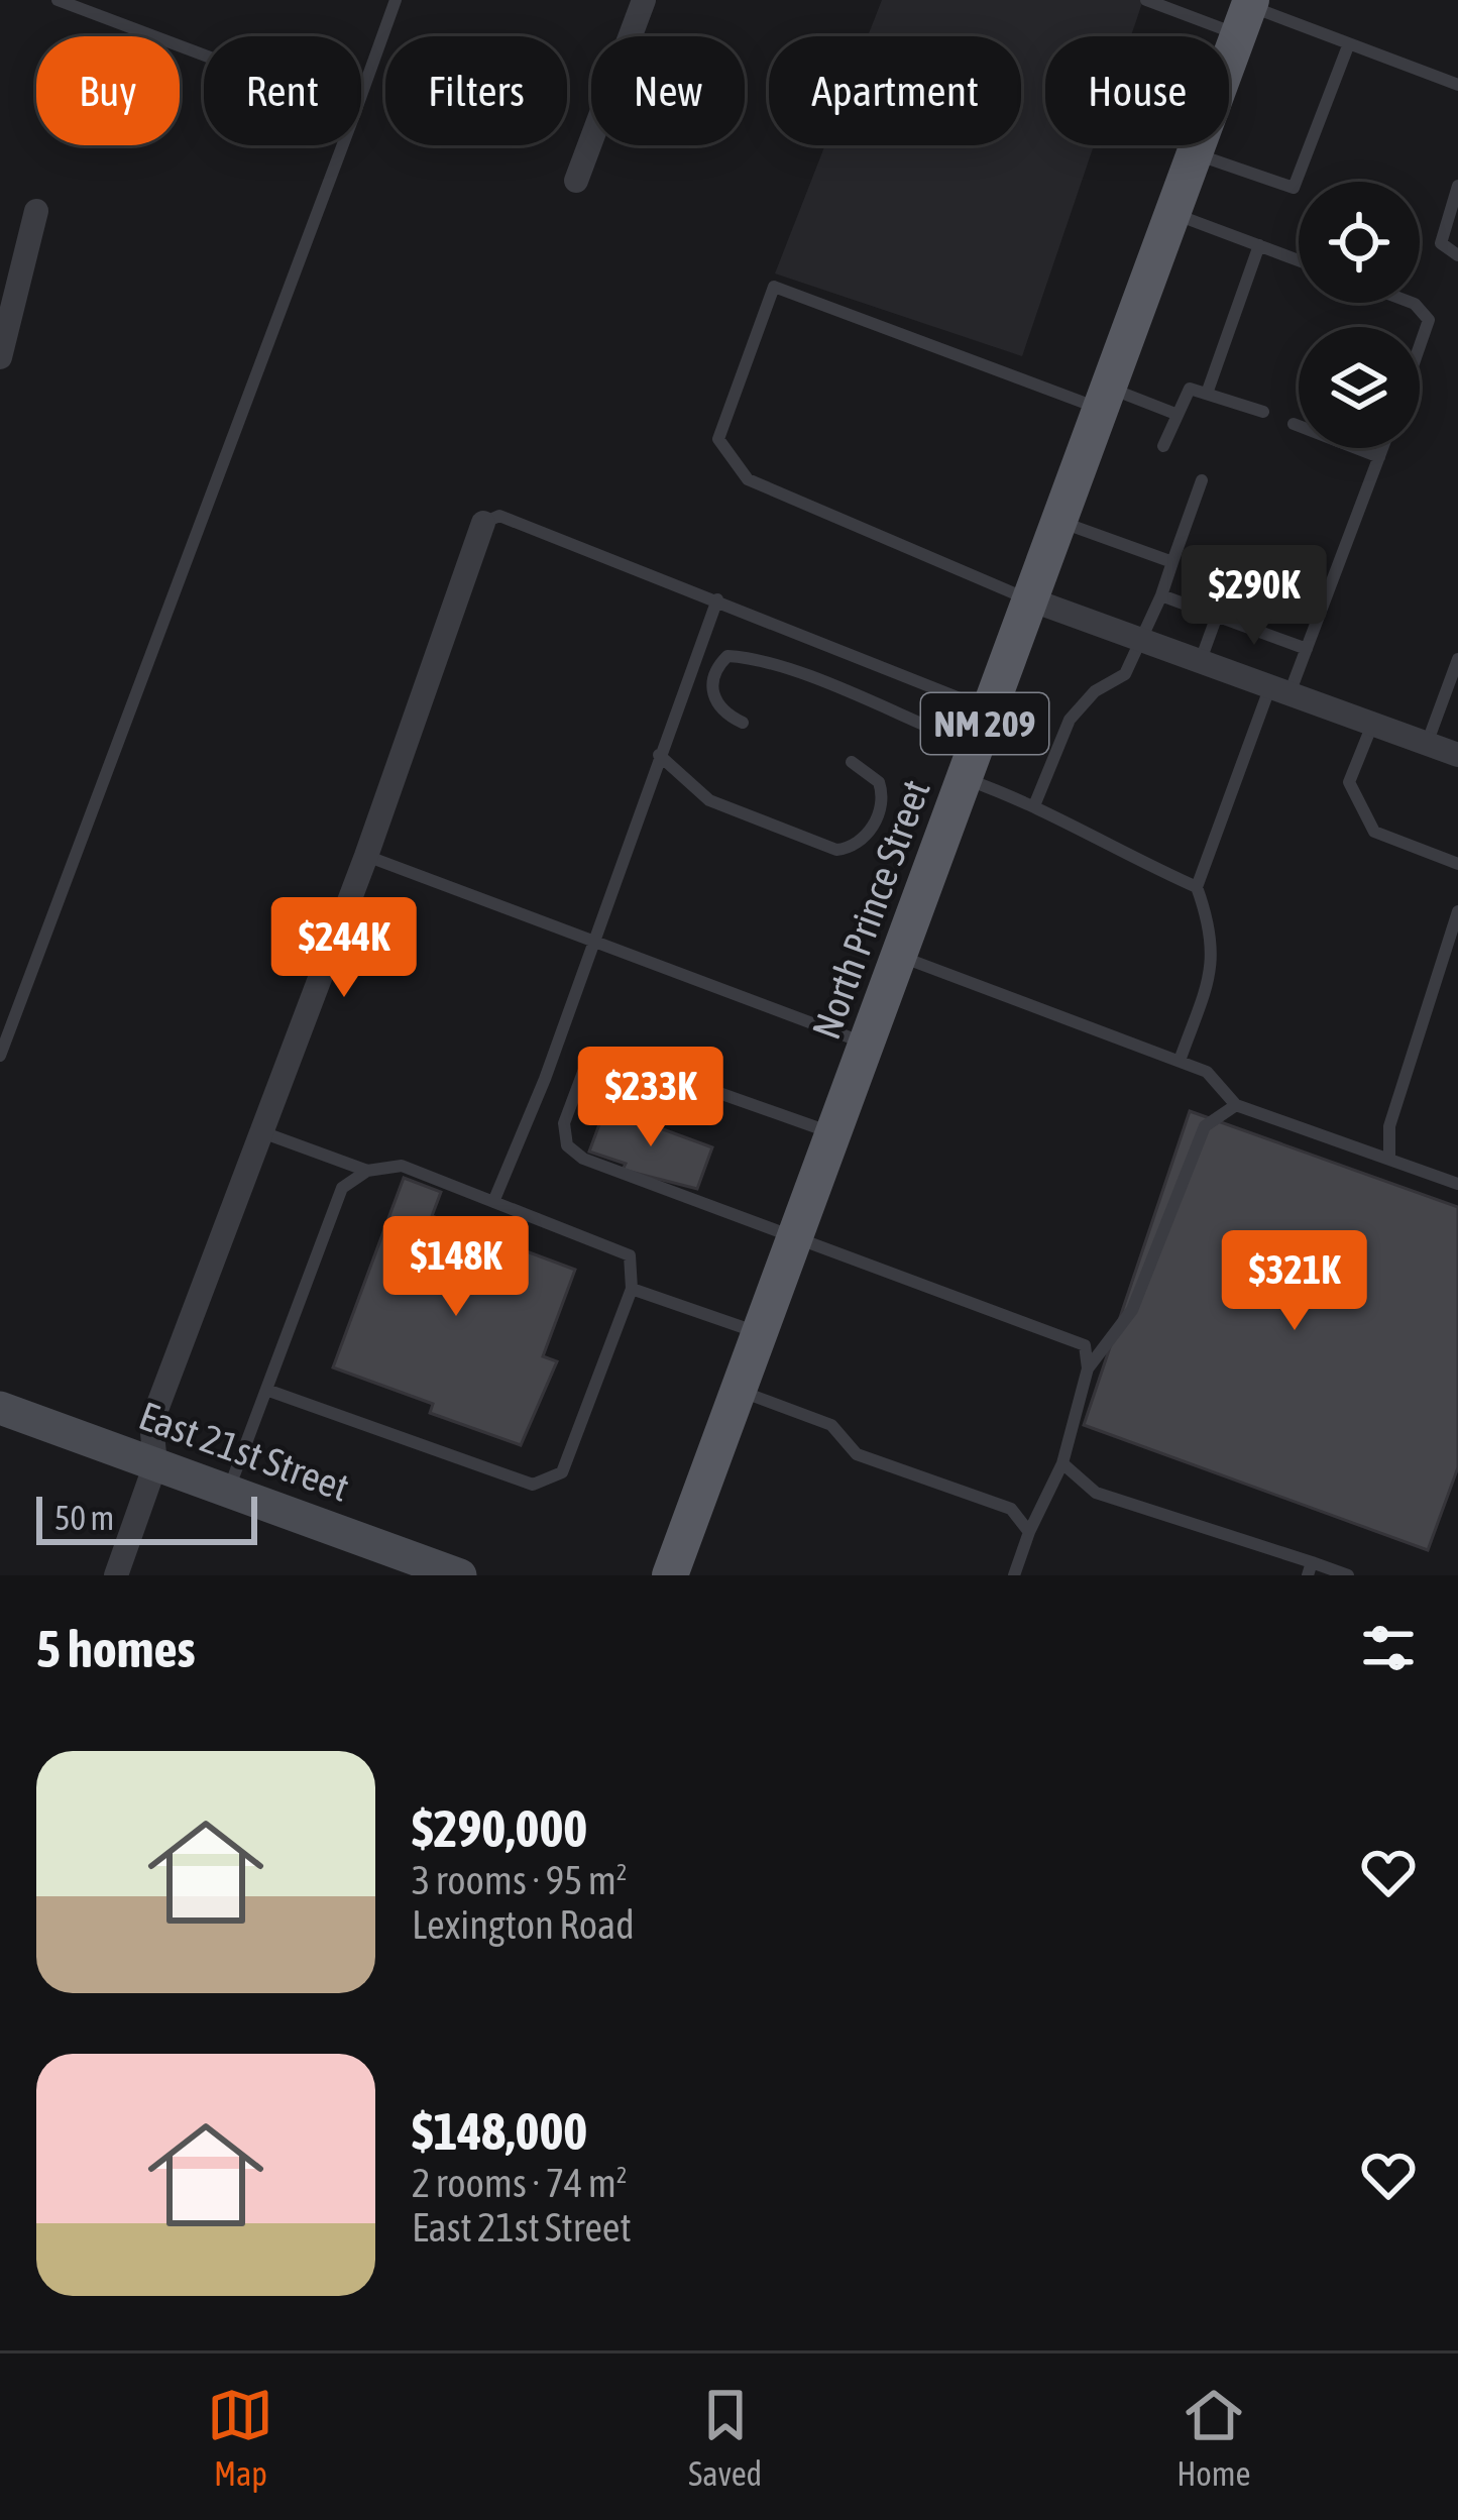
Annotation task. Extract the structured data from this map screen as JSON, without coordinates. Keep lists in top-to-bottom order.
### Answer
{
  "streets": {
    "main road": ["NM 209", "North Prince Street", "East 21st Street"]
  },
  "scale_bar": "50 m",
  "page": {
    "chip": [
      "Buy",
      "Rent",
      "Filters",
      "New",
      "Apartment",
      "House"
    ],
    "price": [
      "$290K",
      "$244K",
      "$233K",
      "$148K",
      "$321K"
    ],
    "scale": "50 m",
    "heading": "5 homes",
    "list": [
      {
        "name": "$290,000",
        "note": "3 rooms · 95 m² · Lexington Road"
      },
      {
        "name": "$148,000",
        "note": "2 rooms · 74 m² · East 21st Street"
      }
    ],
    "tabs": ["Map", "Saved", "Home"]
  }
}
